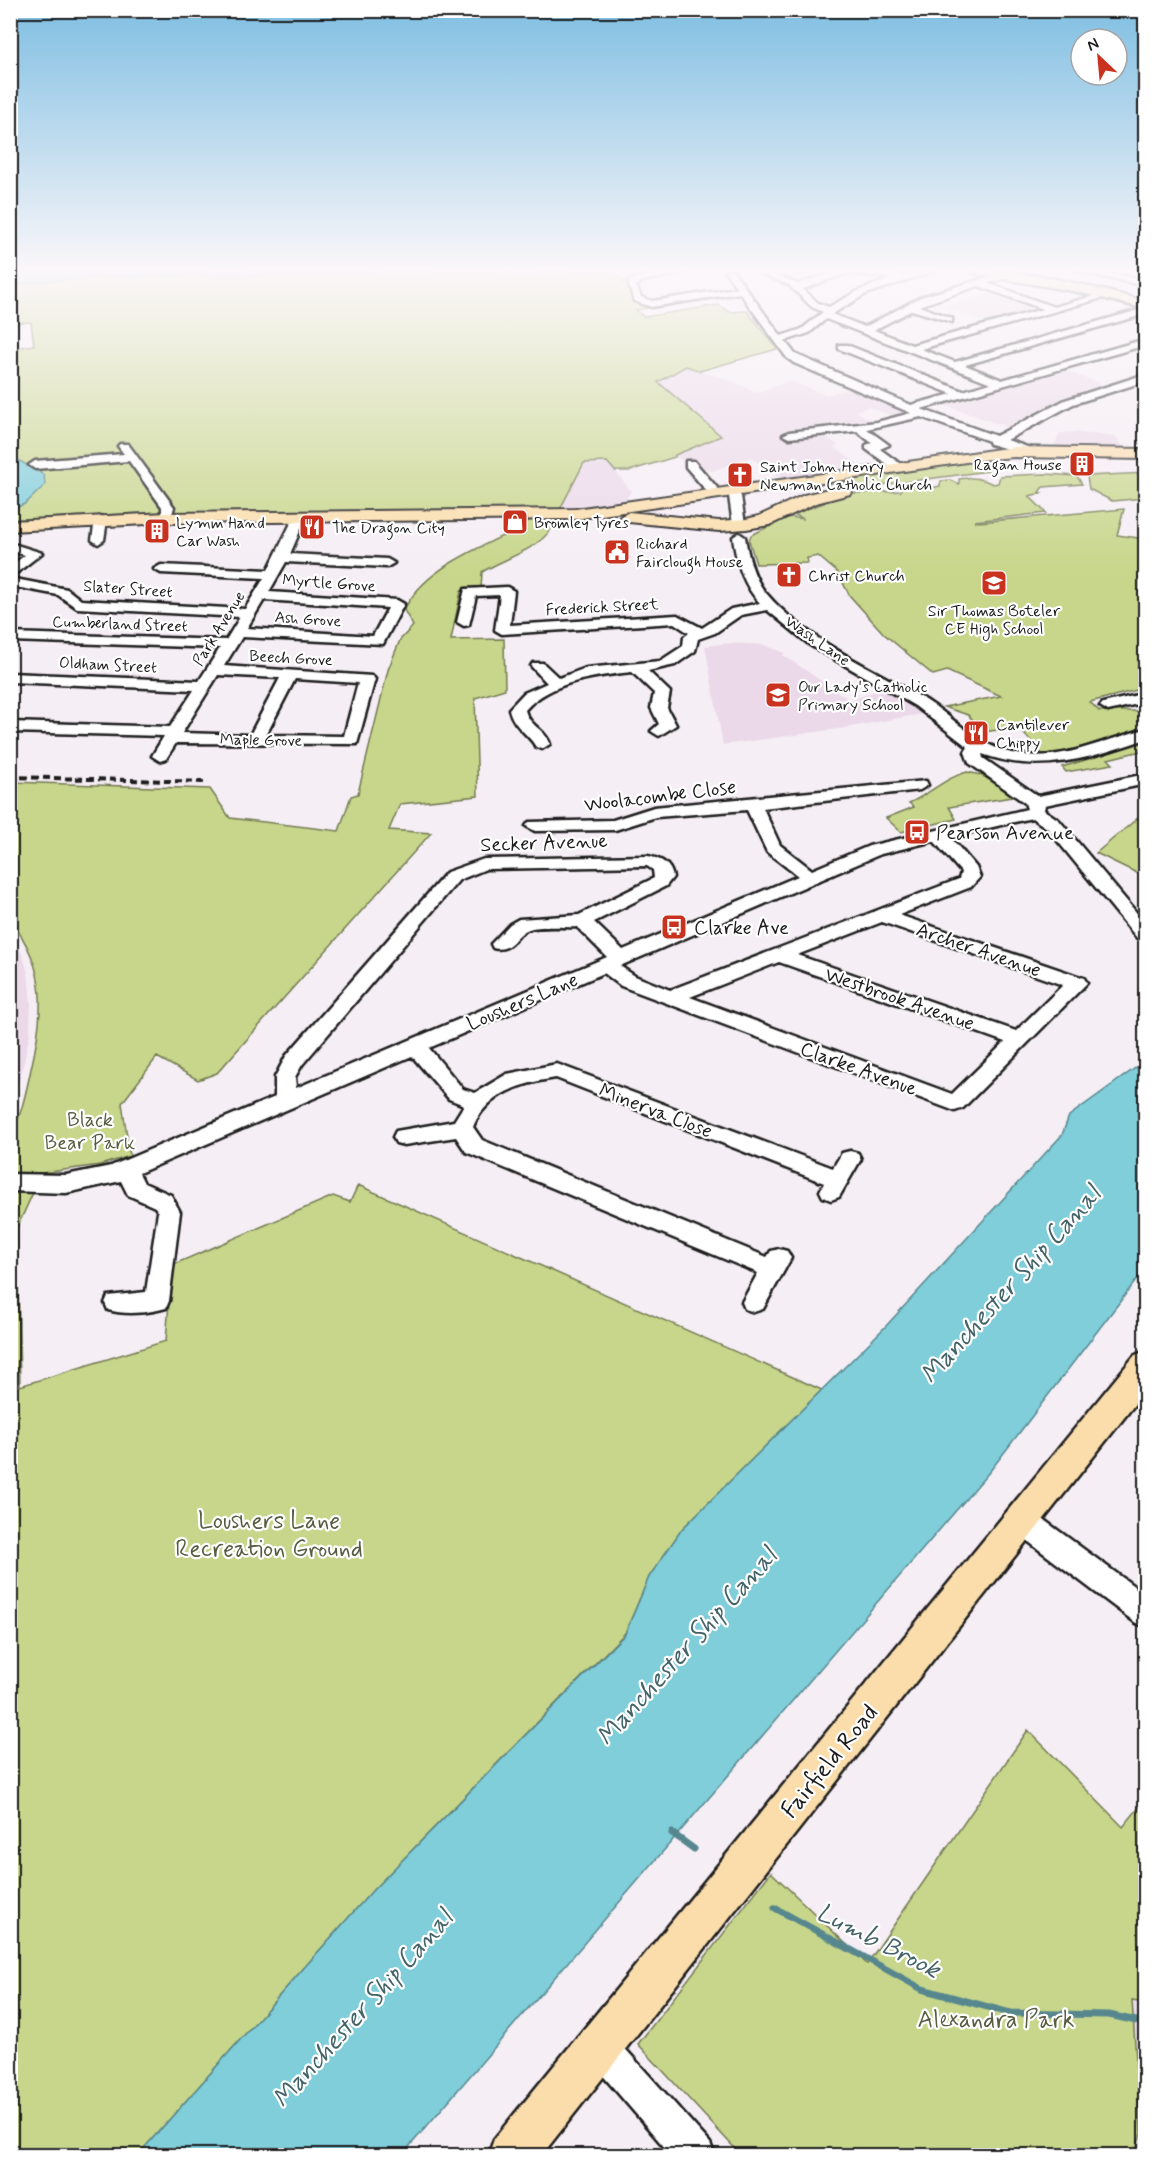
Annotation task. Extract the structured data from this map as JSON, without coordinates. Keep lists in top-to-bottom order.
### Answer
{
  "streets": {
    "main road": ["Fairfield Road"],
    "street": [
      "Myrtle Grove",
      "Slater Street",
      "Frederick Street",
      "Ash Grove",
      "Cumberland Street",
      "Park Avenue",
      "Wash Lane",
      "Beech Grove",
      "Oldham Street",
      "Maple Grove",
      "Woolacombe Close",
      "Secker Avenue",
      "Archer Avenue",
      "Westbrook Avenue",
      "Loushers Lane",
      "Clarke Avenue",
      "Minerva Close"
    ]
  },
  "crossings": [
    ["Myrtle Grove", "Ash Grove"],
    ["Myrtle Grove", "Park Avenue"],
    ["Slater Street", "Park Avenue"],
    ["Ash Grove", "Cumberland Street"],
    ["Ash Grove", "Park Avenue"],
    ["Cumberland Street", "Park Avenue"],
    ["Park Avenue", "Beech Grove"],
    ["Park Avenue", "Oldham Street"],
    ["Park Avenue", "Maple Grove"],
    ["Wash Lane", "Loushers Lane"],
    ["Beech Grove", "Maple Grove"],
    ["Woolacombe Close", "Loushers Lane"],
    ["Secker Avenue", "Loushers Lane"],
    ["Archer Avenue", "Clarke Avenue"],
    ["Westbrook Avenue", "Clarke Avenue"],
    ["Loushers Lane", "Clarke Avenue"]
  ],
  "water": ["Manchester Ship Canal", "Lumb Brook"],
  "parks": ["Black Bear Park", "Loushers Lane Recreation Ground", "Alexandra Park"],
  "places": {
    "building": ["Ragan House", "Lymm Hand Car Wash"],
    "church": ["Saint John Henry Newman Catholic Church", "Christ Church"],
    "shop": ["Bromley Tyres"],
    "restaurant": ["The Dragon City", "Cantilever Chippy"],
    "public building": ["Richard Fairclough House"],
    "school or university": ["Sir Thomas Boteler CE High School", "Our Lady's Catholic Primary School"],
    "bus stop": ["Pearson Avenue", "Clarke Ave"]
  },
  "north": "top left"
}
